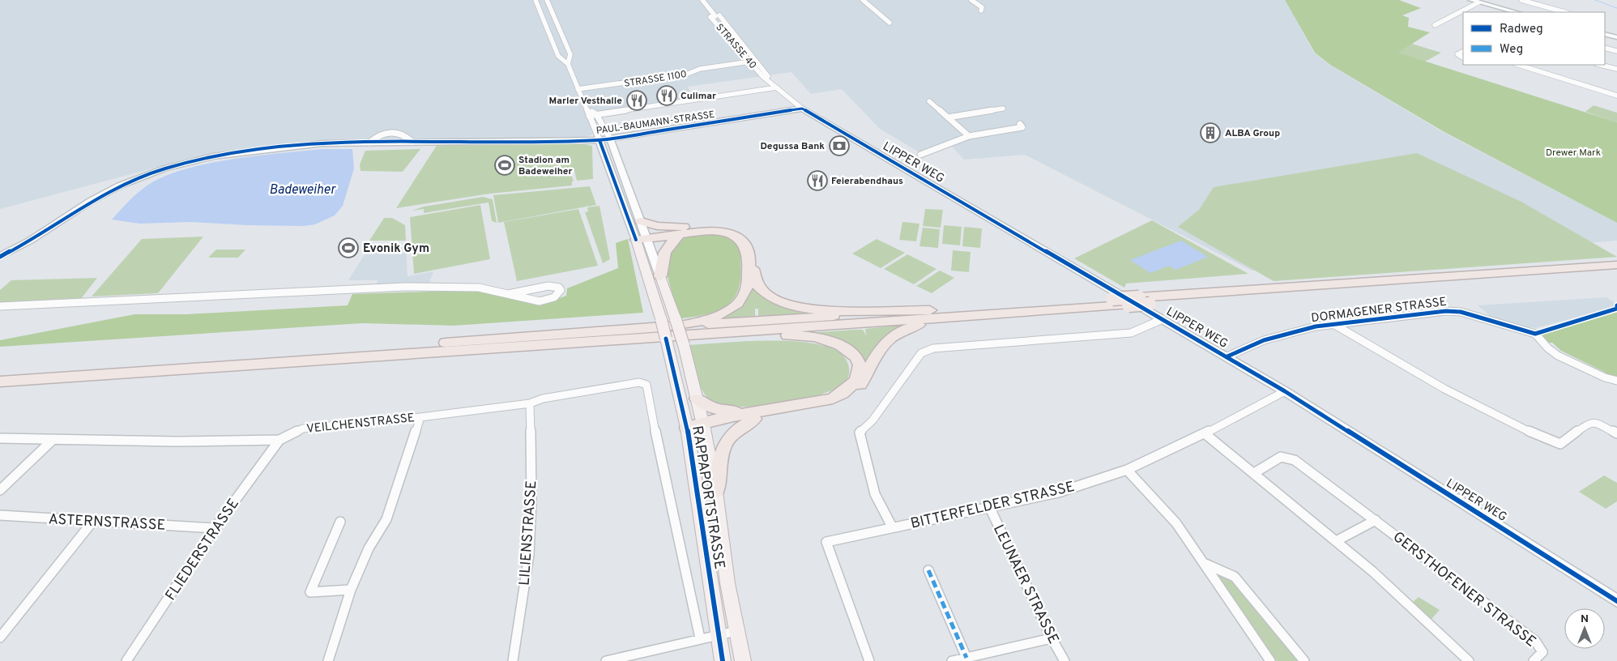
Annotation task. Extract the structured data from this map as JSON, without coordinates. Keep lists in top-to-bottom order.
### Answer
{
  "streets": {
    "main road": ["PAUL-BAUMANN-STRASSE", "LIPPER WEG", "RAPPAPORTSTRASSE"],
    "street": [
      "STRASSE 40",
      "STRASSE 1100",
      "DORMAGENER STRASSE",
      "VEILCHENSTRASSE",
      "BITTERFELDER STRASSE",
      "ASTERNSTRASSE",
      "LILIENSTRASSE",
      "FLIEDERSTRASSE",
      "LEUNAER STRASSE",
      "GERSTHOFENER STRASSE"
    ]
  },
  "crossings": [
    ["STRASSE 40", "STRASSE 1100"],
    ["PAUL-BAUMANN-STRASSE", "LIPPER WEG"],
    ["PAUL-BAUMANN-STRASSE", "RAPPAPORTSTRASSE"],
    ["LIPPER WEG", "DORMAGENER STRASSE"],
    ["LIPPER WEG", "BITTERFELDER STRASSE"],
    ["VEILCHENSTRASSE", "LILIENSTRASSE"],
    ["VEILCHENSTRASSE", "FLIEDERSTRASSE"],
    ["BITTERFELDER STRASSE", "LEUNAER STRASSE"],
    ["ASTERNSTRASSE", "FLIEDERSTRASSE"]
  ],
  "water": ["Badeweiher"],
  "parks": ["Drewer Mark"],
  "places": {
    "restaurant": ["Culimar", "Marler Vesthalle", "Feierabendhaus"],
    "building": ["ALBA Group"],
    "bank": ["Degussa Bank"],
    "sports": ["Stadion am Badeweiher", "Evonik Gym"]
  },
  "legend": ["Radweg", "Weg"],
  "north": "top"
}
